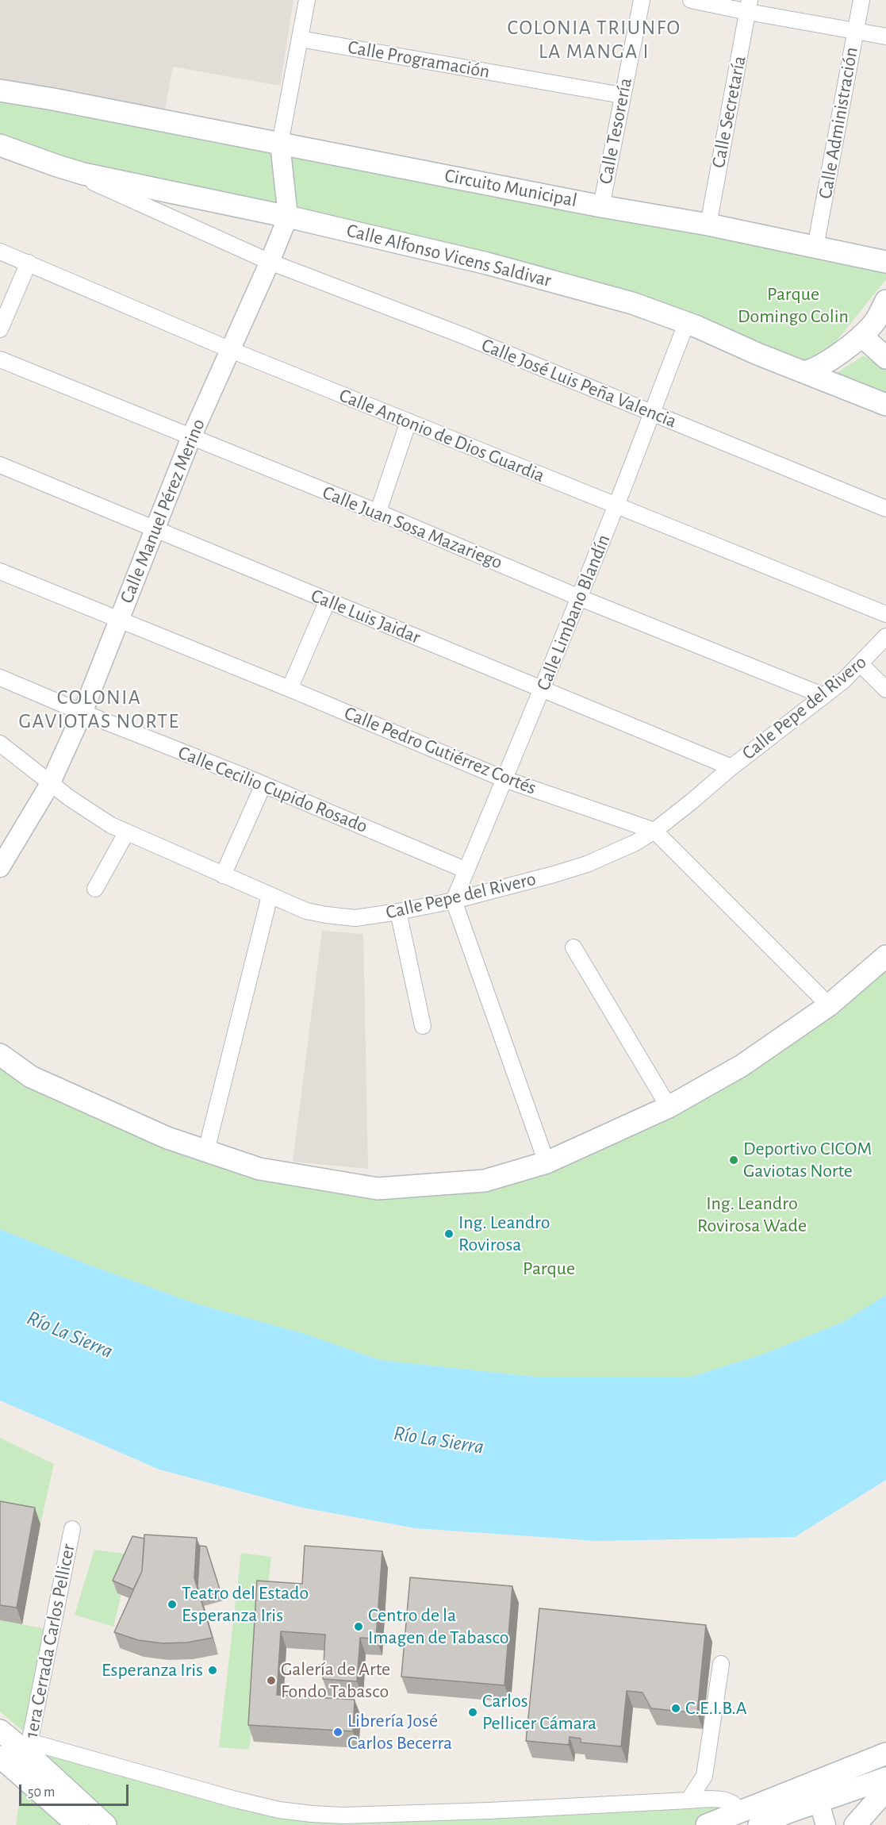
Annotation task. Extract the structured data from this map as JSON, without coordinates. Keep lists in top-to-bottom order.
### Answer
{
  "streets": {
    "main road": ["Circuito Municipal", "Calle Alfonso Vicens Saldivar"],
    "street": [
      "Calle Programación",
      "Calle Secretaría",
      "Calle Administración",
      "Calle Tesorería",
      "Calle José Luis Peña Valencia",
      "Calle Antonio de Dios Guardia",
      "Calle Manuel Pérez Merino",
      "Calle Juan Sosa Mazariego",
      "Calle Limbano Blandín",
      "Calle Luis Jaidar",
      "Calle Pepe del Rivero",
      "Calle Pedro Gutiérrez Cortés",
      "Calle Cecilio Cupido Rosado",
      "1era Cerrada Carlos Pellicer"
    ]
  },
  "crossings": [
    ["Calle Programación", "Calle Tesorería"],
    ["Calle Secretaría", "Circuito Municipal"],
    ["Calle Administración", "Circuito Municipal"],
    ["Calle Tesorería", "Circuito Municipal"],
    ["Circuito Municipal", "Calle Manuel Pérez Merino"],
    ["Calle Alfonso Vicens Saldivar", "Calle José Luis Peña Valencia"],
    ["Calle Alfonso Vicens Saldivar", "Calle Manuel Pérez Merino"],
    ["Calle Alfonso Vicens Saldivar", "Calle Limbano Blandín"],
    ["Calle José Luis Peña Valencia", "Calle Manuel Pérez Merino"],
    ["Calle José Luis Peña Valencia", "Calle Limbano Blandín"],
    ["Calle Antonio de Dios Guardia", "Calle Manuel Pérez Merino"],
    ["Calle Antonio de Dios Guardia", "Calle Limbano Blandín"],
    ["Calle Manuel Pérez Merino", "Calle Juan Sosa Mazariego"],
    ["Calle Manuel Pérez Merino", "Calle Luis Jaidar"],
    ["Calle Manuel Pérez Merino", "Calle Pepe del Rivero"],
    ["Calle Manuel Pérez Merino", "Calle Pedro Gutiérrez Cortés"],
    ["Calle Manuel Pérez Merino", "Calle Cecilio Cupido Rosado"],
    ["Calle Juan Sosa Mazariego", "Calle Limbano Blandín"],
    ["Calle Juan Sosa Mazariego", "Calle Pepe del Rivero"],
    ["Calle Limbano Blandín", "Calle Luis Jaidar"],
    ["Calle Limbano Blandín", "Calle Pepe del Rivero"],
    ["Calle Limbano Blandín", "Calle Pedro Gutiérrez Cortés"],
    ["Calle Limbano Blandín", "Calle Cecilio Cupido Rosado"],
    ["Calle Luis Jaidar", "Calle Pepe del Rivero"],
    ["Calle Pepe del Rivero", "Calle Pedro Gutiérrez Cortés"]
  ],
  "districts": ["COLONIA TRIUNFO LA MANGA I", "COLONIA GAVIOTAS NORTE"],
  "water": ["Río La Sierra"],
  "parks": ["Parque Domingo Colin", "Ing. Leandro Rovirosa Wade", "Parque"],
  "places": [
    "Deportivo CICOM Gaviotas Norte",
    "Ing. Leandro Rovirosa",
    "Teatro del Estado Esperanza Iris",
    "Centro de la Imagen de Tabasco",
    "Esperanza Iris",
    "Galería de Arte Fondo Tabasco",
    "C.E.I.B.A",
    "Carlos Pellicer Cámara",
    "Librería José Carlos Becerra"
  ],
  "scale_bar": "50 m"
}
